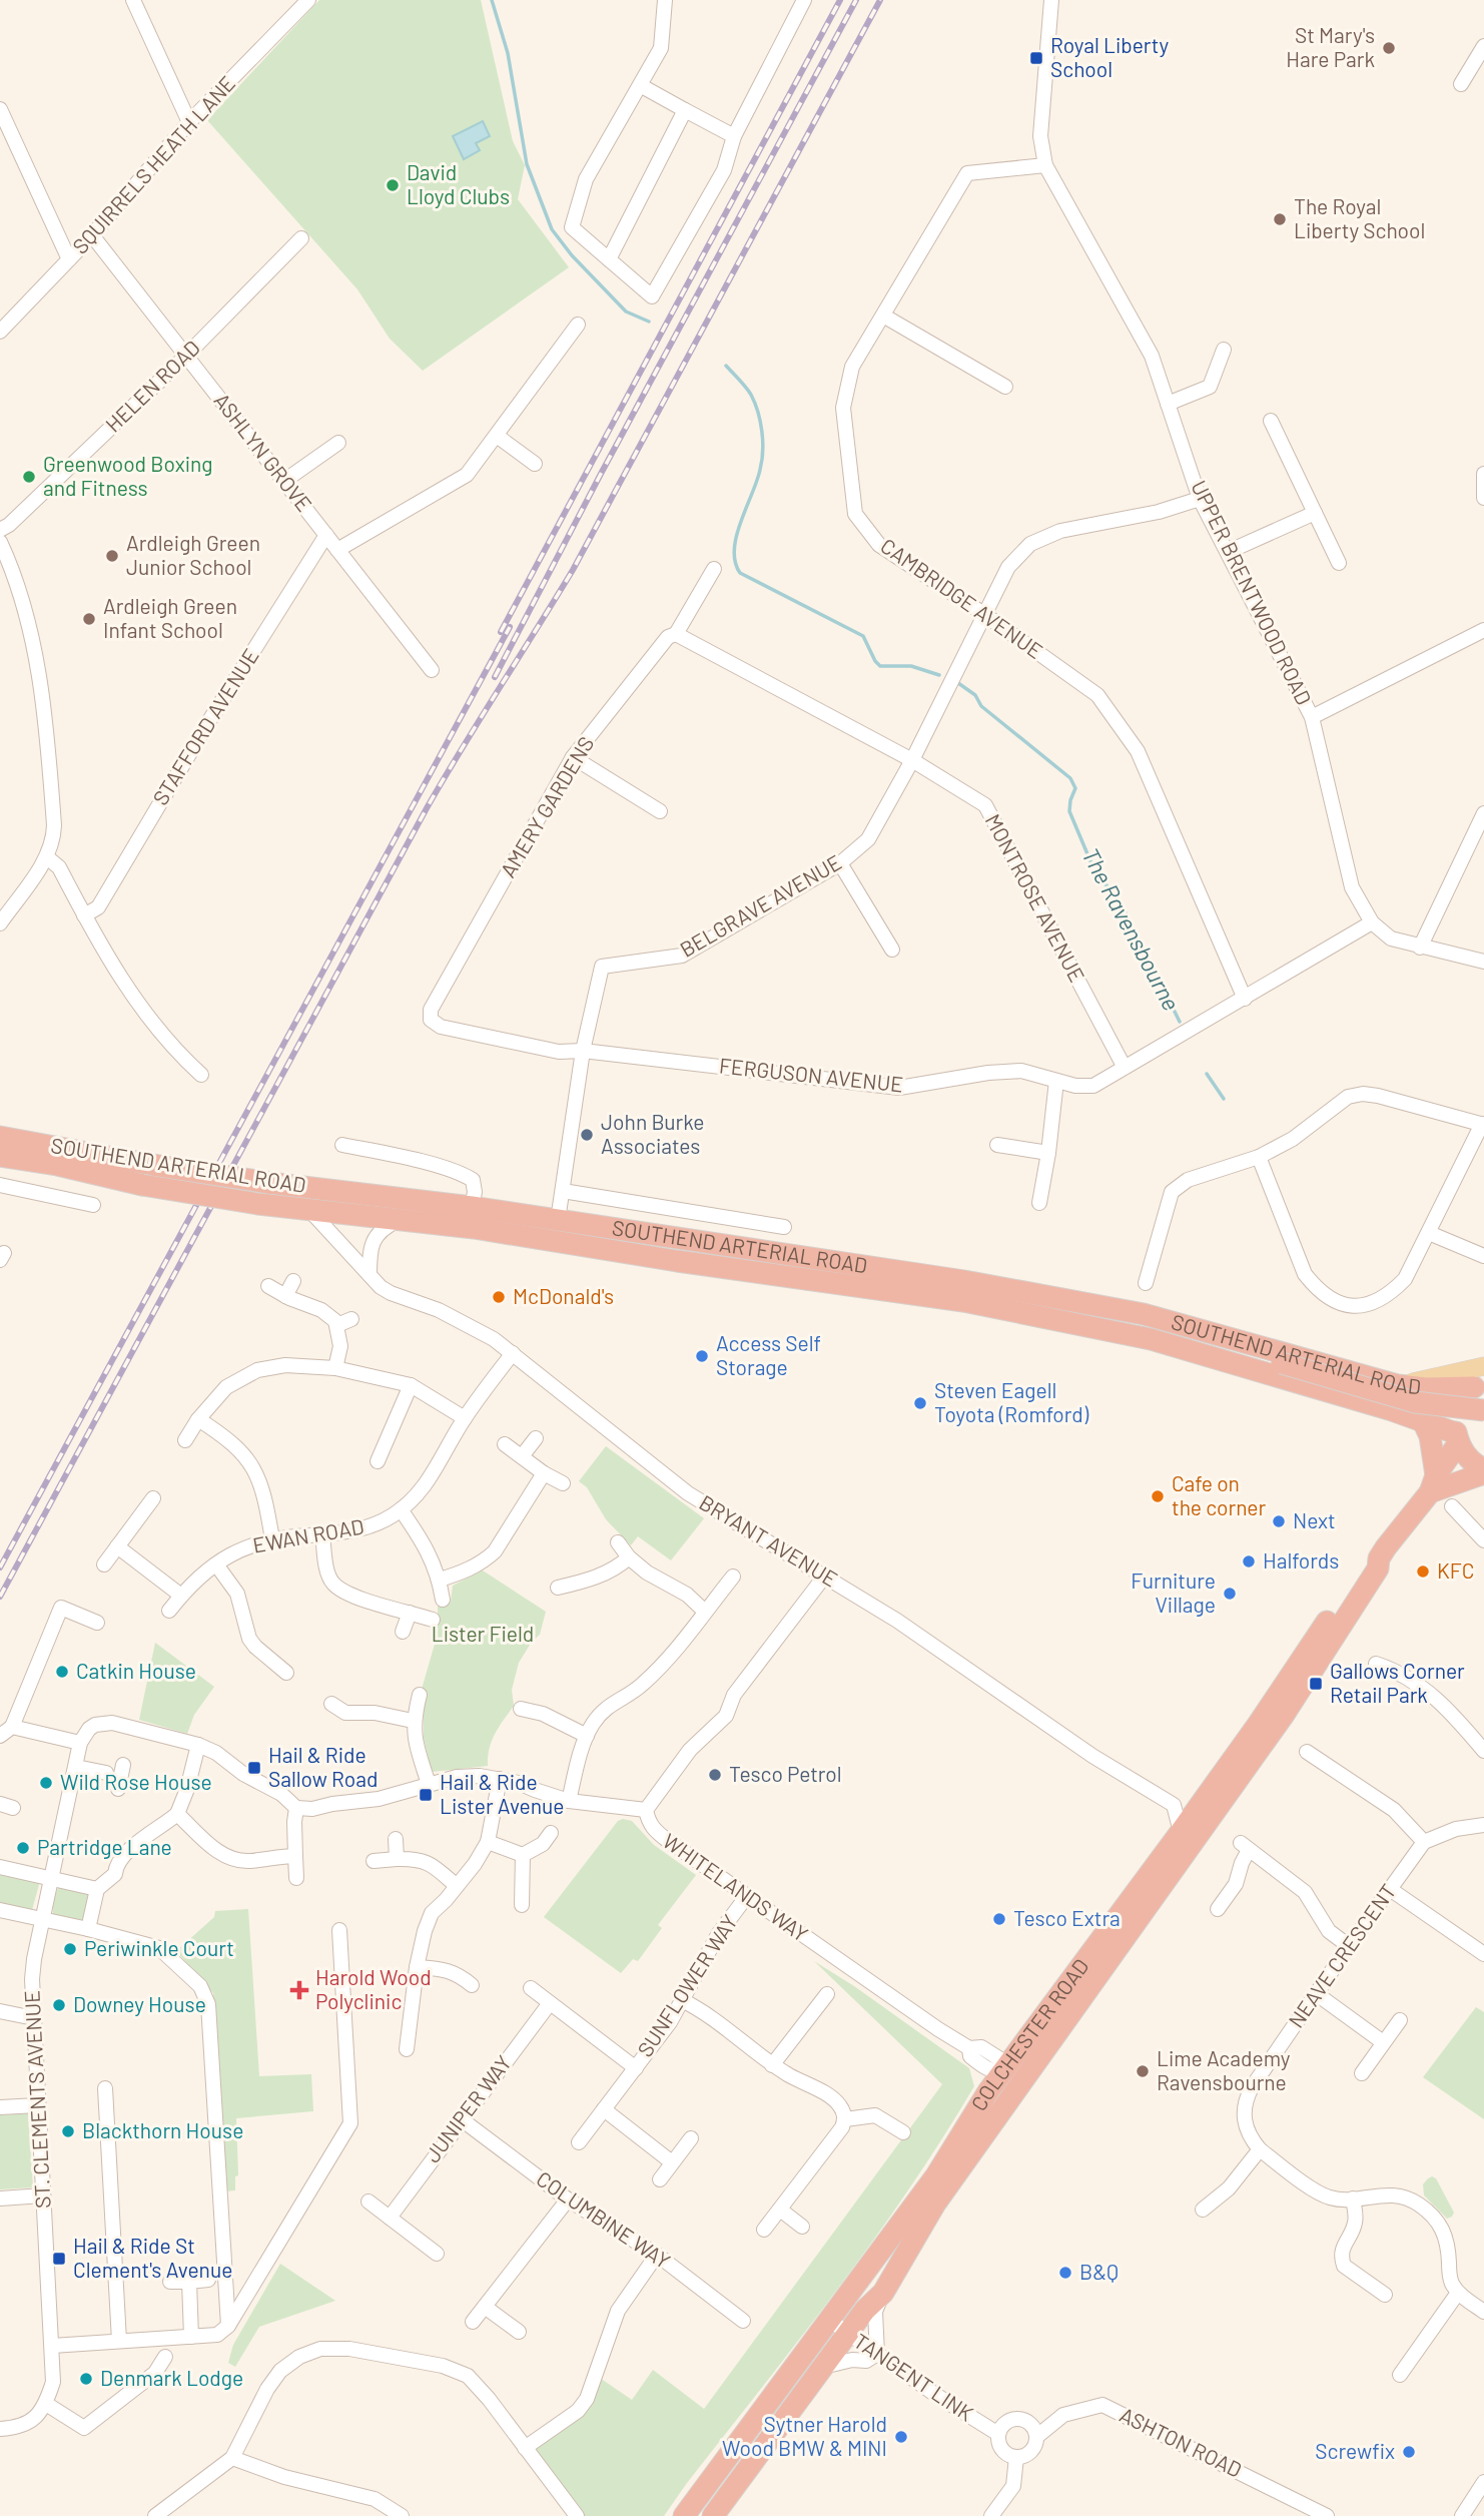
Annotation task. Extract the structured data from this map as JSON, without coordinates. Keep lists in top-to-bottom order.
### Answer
{
  "streets": {
    "highway": ["SOUTHEND ARTERIAL ROAD", "COLCHESTER ROAD"],
    "street": [
      "SQUIRRELS HEATH LANE",
      "HELEN ROAD",
      "ASHLYN GROVE",
      "UPPER BRENTWOOD ROAD",
      "CAMBRIDGE AVENUE",
      "STAFFORD AVENUE",
      "AMERY GARDENS",
      "MONTROSE AVENUE",
      "BELGRAVE AVENUE",
      "FERGUSON AVENUE",
      "EWAN ROAD",
      "BRYANT AVENUE",
      "WHITELANDS WAY",
      "NEAVE CRESCENT",
      "SUNFLOWER WAY",
      "ST. CLEMENTS AVENUE",
      "JUNIPER WAY",
      "COLUMBINE WAY",
      "TANGENT LINK",
      "ASHTON ROAD"
    ]
  },
  "crossings": [
    ["SQUIRRELS HEATH LANE", "ASHLYN GROVE"],
    ["HELEN ROAD", "ASHLYN GROVE"],
    ["ASHLYN GROVE", "STAFFORD AVENUE"],
    ["UPPER BRENTWOOD ROAD", "CAMBRIDGE AVENUE"],
    ["UPPER BRENTWOOD ROAD", "BELGRAVE AVENUE"],
    ["UPPER BRENTWOOD ROAD", "FERGUSON AVENUE"],
    ["CAMBRIDGE AVENUE", "BELGRAVE AVENUE"],
    ["CAMBRIDGE AVENUE", "FERGUSON AVENUE"],
    ["AMERY GARDENS", "BELGRAVE AVENUE"],
    ["AMERY GARDENS", "FERGUSON AVENUE"],
    ["MONTROSE AVENUE", "BELGRAVE AVENUE"],
    ["MONTROSE AVENUE", "FERGUSON AVENUE"],
    ["BELGRAVE AVENUE", "FERGUSON AVENUE"],
    ["BELGRAVE AVENUE", "SOUTHEND ARTERIAL ROAD"],
    ["SOUTHEND ARTERIAL ROAD", "BRYANT AVENUE"],
    ["SOUTHEND ARTERIAL ROAD", "COLCHESTER ROAD"],
    ["EWAN ROAD", "BRYANT AVENUE"],
    ["WHITELANDS WAY", "SUNFLOWER WAY"],
    ["WHITELANDS WAY", "COLCHESTER ROAD"],
    ["COLCHESTER ROAD", "TANGENT LINK"],
    ["JUNIPER WAY", "COLUMBINE WAY"],
    ["TANGENT LINK", "ASHTON ROAD"]
  ],
  "water": ["The Ravensbourne"],
  "parks": ["Lister Field"],
  "places": {
    "other": [
      "St Mary's Hare Park",
      "David Lloyd Clubs",
      "The Royal Liberty School",
      "Greenwood Boxing and Fitness",
      "Ardleigh Green Junior School",
      "Ardleigh Green Infant School",
      "John Burke Associates",
      "McDonald's",
      "Access Self Storage",
      "Steven Eagell Toyota (Romford)",
      "Cafe on the corner",
      "Next",
      "Halfords",
      "KFC",
      "Furniture Village",
      "Catkin House",
      "Tesco Petrol",
      "Wild Rose House",
      "Partridge Lane",
      "Tesco Extra",
      "Periwinkle Court",
      "Downey House",
      "Lime Academy Ravensbourne",
      "Blackthorn House",
      "B&Q",
      "Denmark Lodge",
      "Sytner Harold Wood BMW & MINI",
      "Screwfix"
    ],
    "transit": [
      "Royal Liberty School",
      "Gallows Corner Retail Park",
      "Hail & Ride Sallow Road",
      "Hail & Ride Lister Avenue",
      "Hail & Ride St Clement's Avenue"
    ],
    "health": ["Harold Wood Polyclinic"]
  }
}
